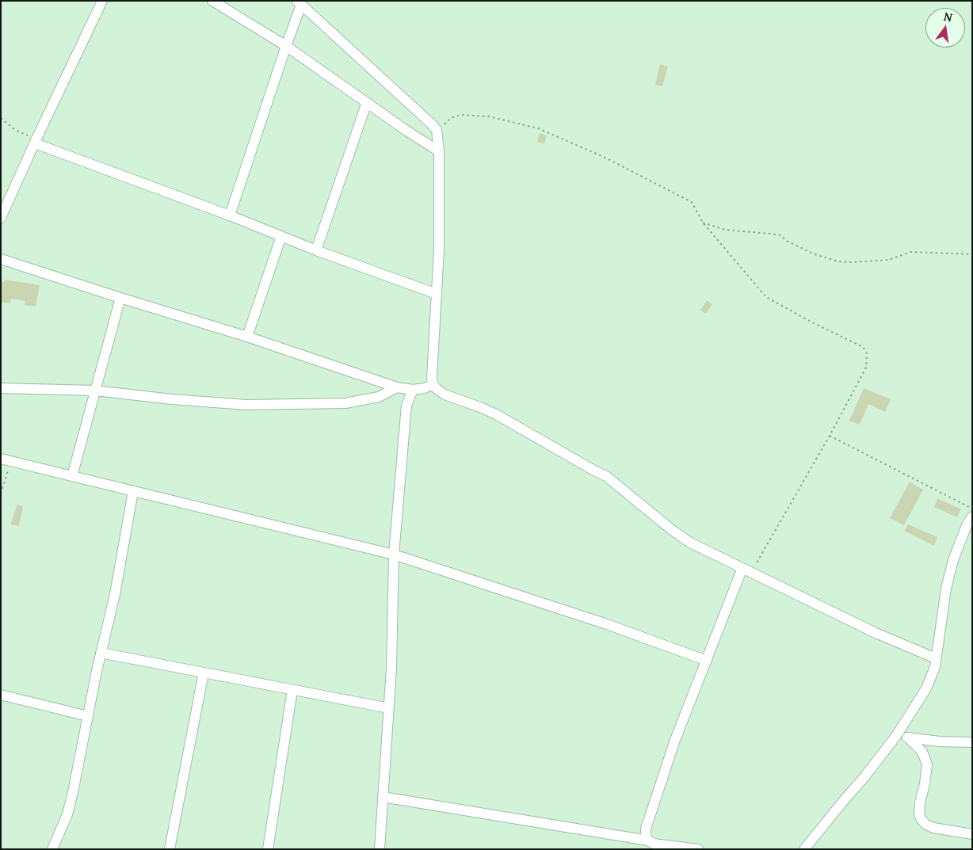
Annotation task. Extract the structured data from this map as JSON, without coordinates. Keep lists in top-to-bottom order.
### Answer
{
  "north": "top"
}
